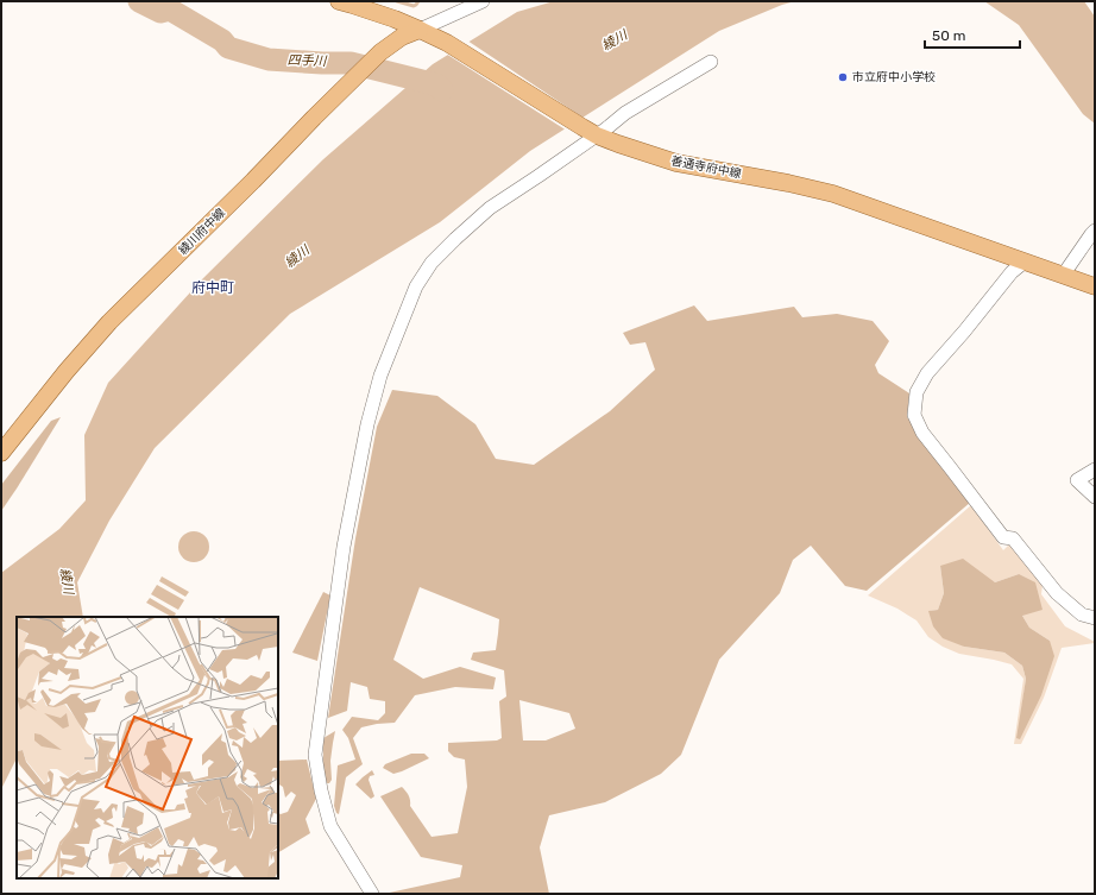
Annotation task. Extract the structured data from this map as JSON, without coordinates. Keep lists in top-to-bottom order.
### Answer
{
  "streets": {
    "main road": ["善通寺府中線", "綾川府中線"]
  },
  "crossings": [
    ["善通寺府中線", "綾川府中線"]
  ],
  "districts": ["府中町"],
  "water": ["綾川", "四手川"],
  "places": ["市立府中小学校"],
  "scale_bar": "50 m"
}
